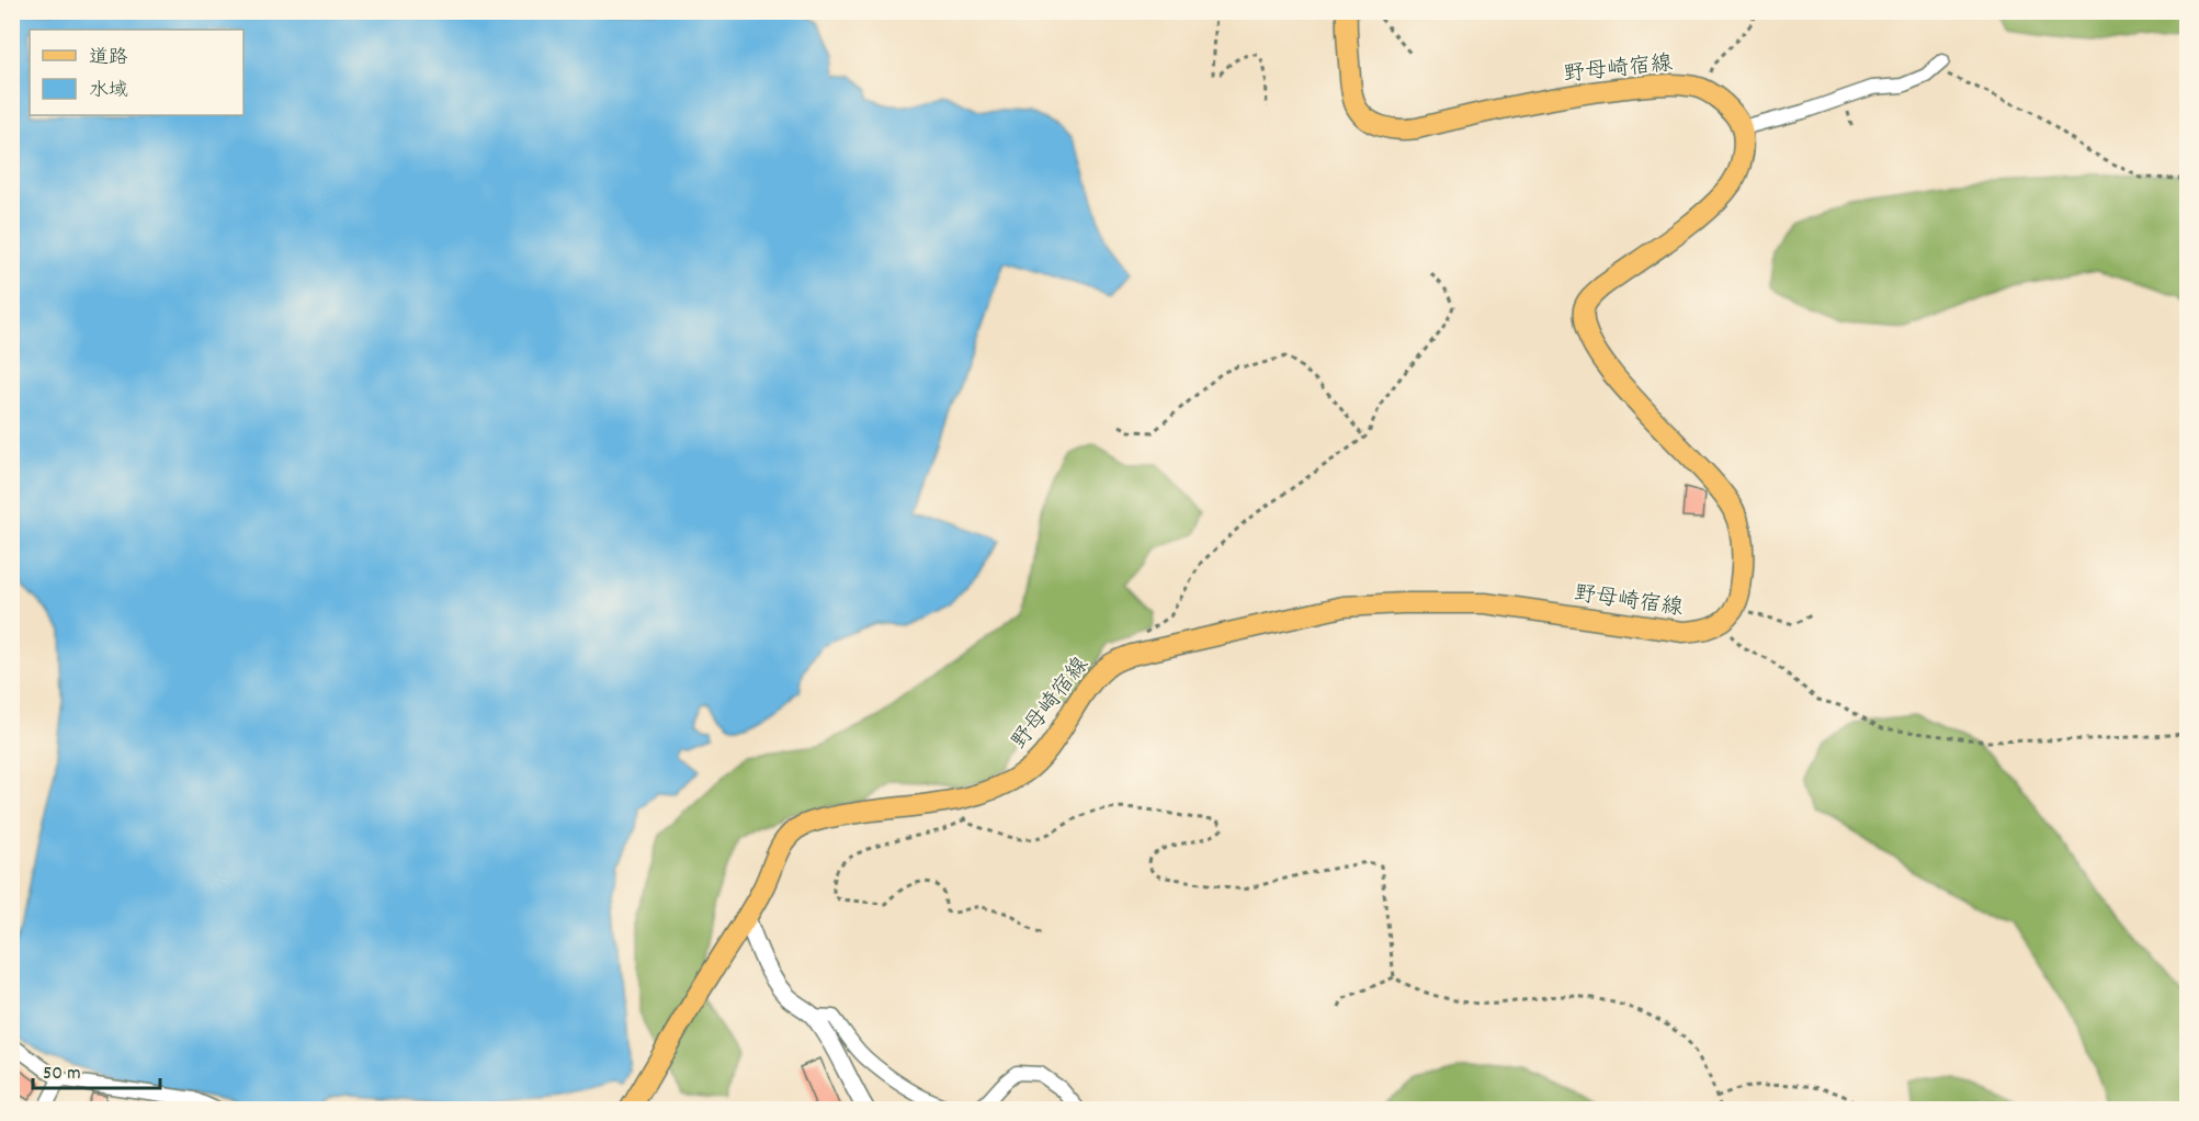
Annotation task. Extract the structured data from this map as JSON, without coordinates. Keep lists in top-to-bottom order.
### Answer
{
  "streets": {
    "main road": ["野母崎宿線"]
  },
  "legend": ["道路", "水域"],
  "scale_bar": "50 m"
}
